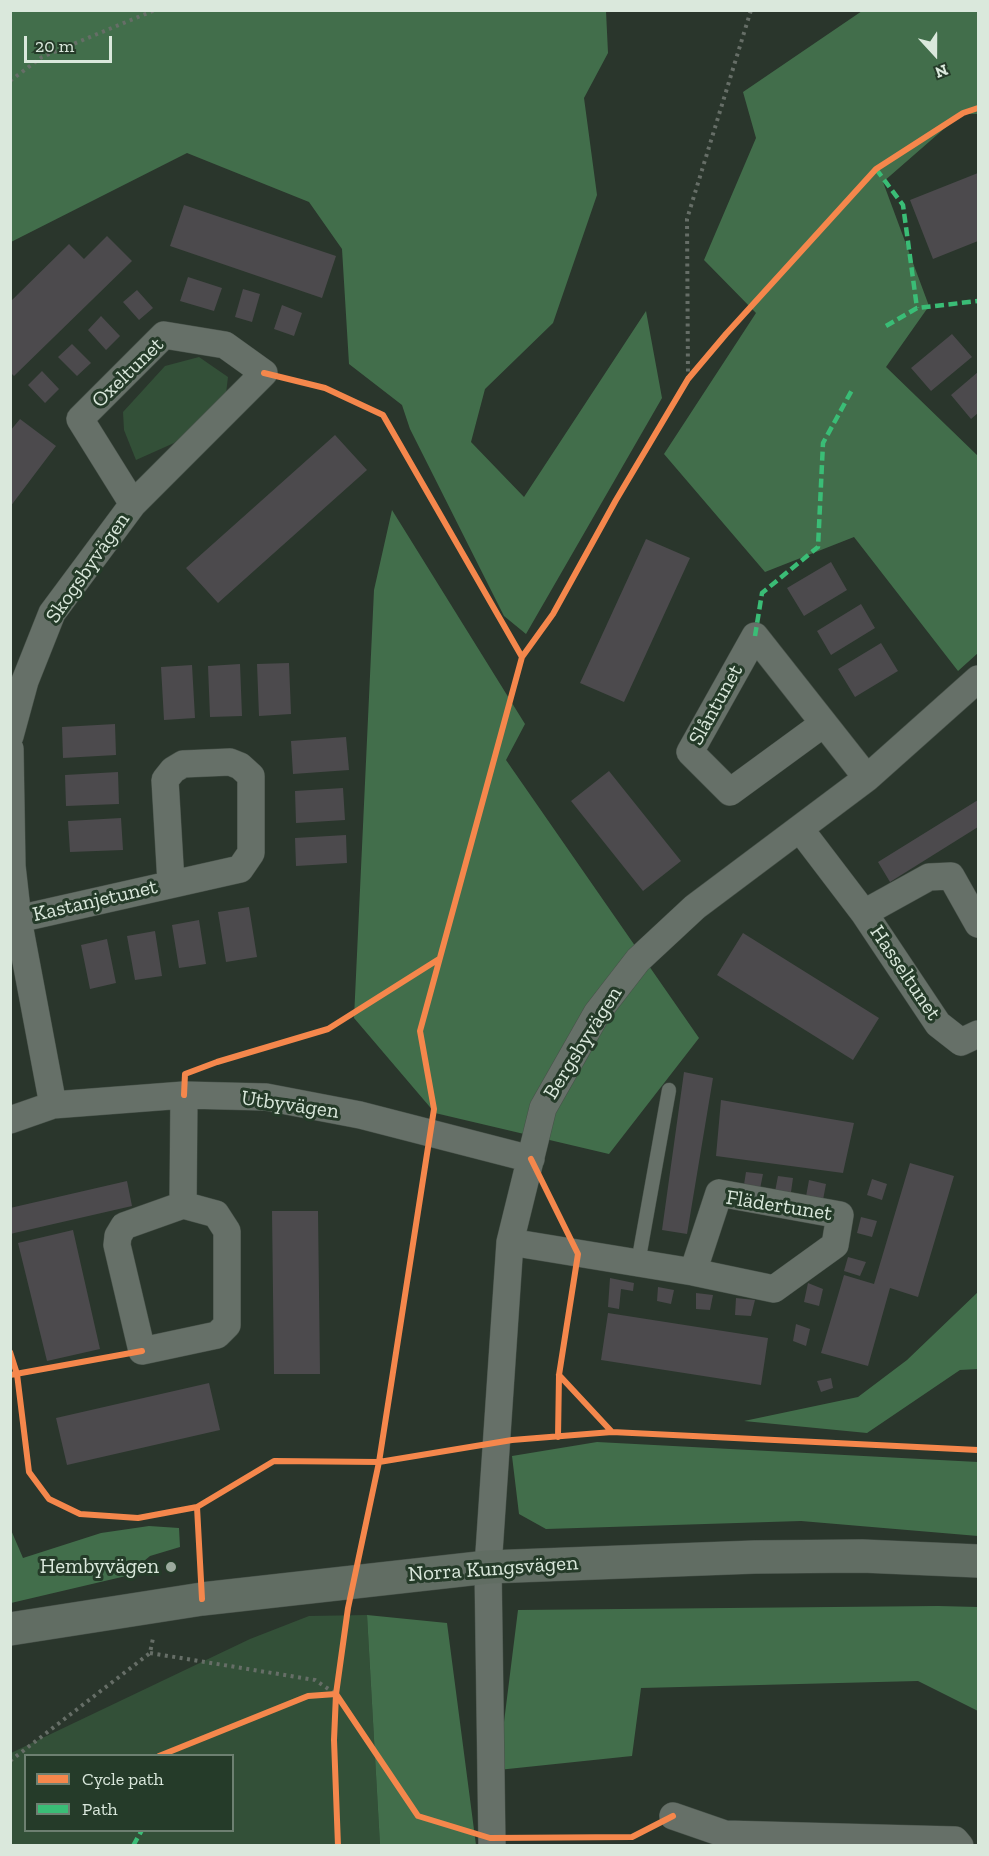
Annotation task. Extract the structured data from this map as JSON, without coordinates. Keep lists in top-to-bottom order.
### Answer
{
  "streets": {
    "main road": ["Norra Kungsvägen"],
    "street": [
      "Oxeltunet",
      "Skogsbyvägen",
      "Slåntunet",
      "Kastanjetunet",
      "Hasseltunet",
      "Bergsbyvägen",
      "Utbyvägen",
      "Flädertunet"
    ]
  },
  "crossings": [
    ["Oxeltunet", "Skogsbyvägen"],
    ["Slåntunet", "Bergsbyvägen"],
    ["Hasseltunet", "Bergsbyvägen"],
    ["Bergsbyvägen", "Utbyvägen"],
    ["Bergsbyvägen", "Flädertunet"],
    ["Bergsbyvägen", "Norra Kungsvägen"]
  ],
  "places": ["Hembyvägen"],
  "legend": ["Cycle path", "Path"],
  "scale_bar": "20 m",
  "north": "bottom"
}
